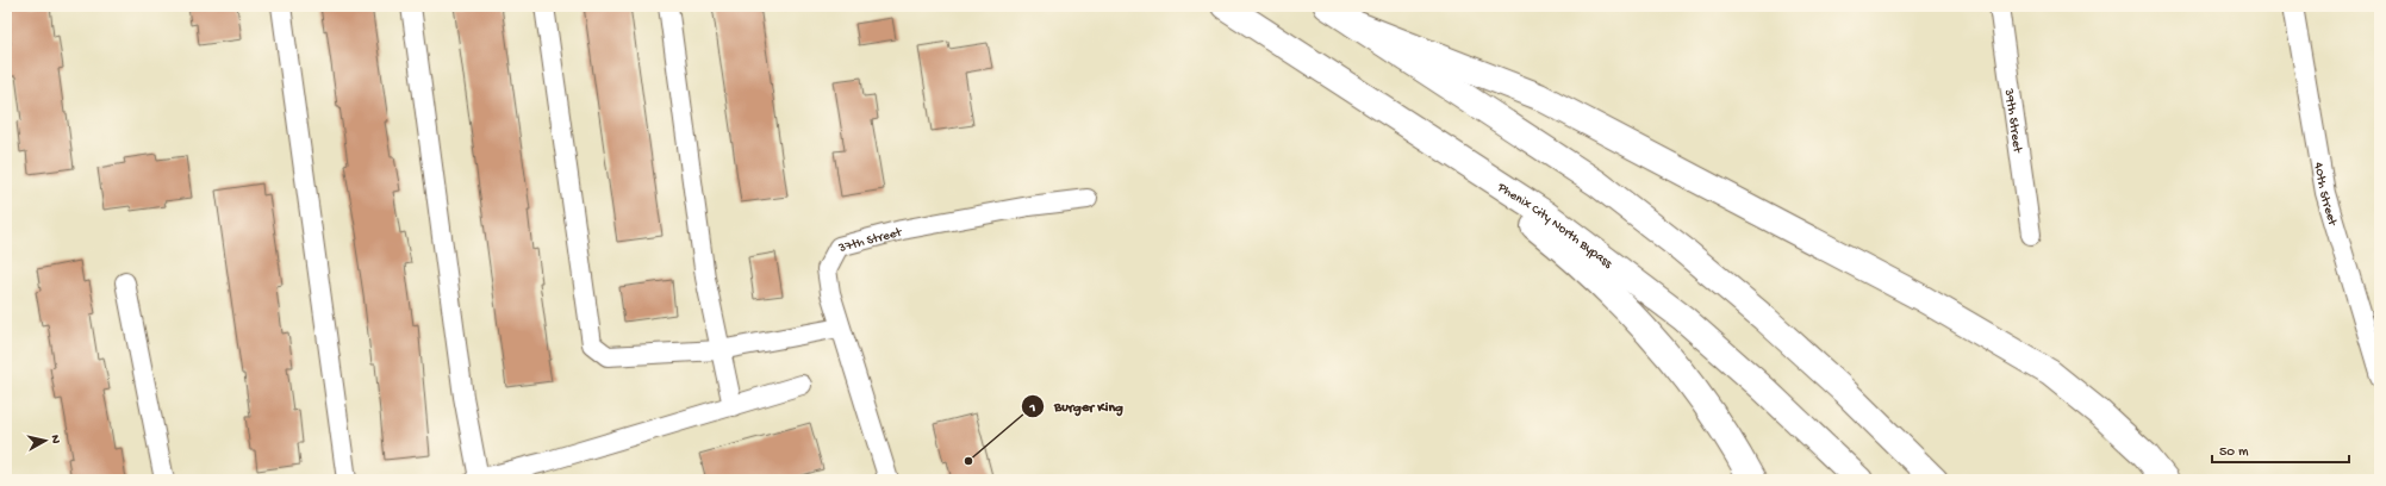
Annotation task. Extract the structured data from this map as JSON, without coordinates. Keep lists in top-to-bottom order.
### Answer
{
  "streets": {
    "highway": ["Phenix City North Bypass"],
    "street": ["39th Street", "40th Street", "37th Street"]
  },
  "places": ["Burger King"],
  "scale_bar": "50 m",
  "north": "right"
}
